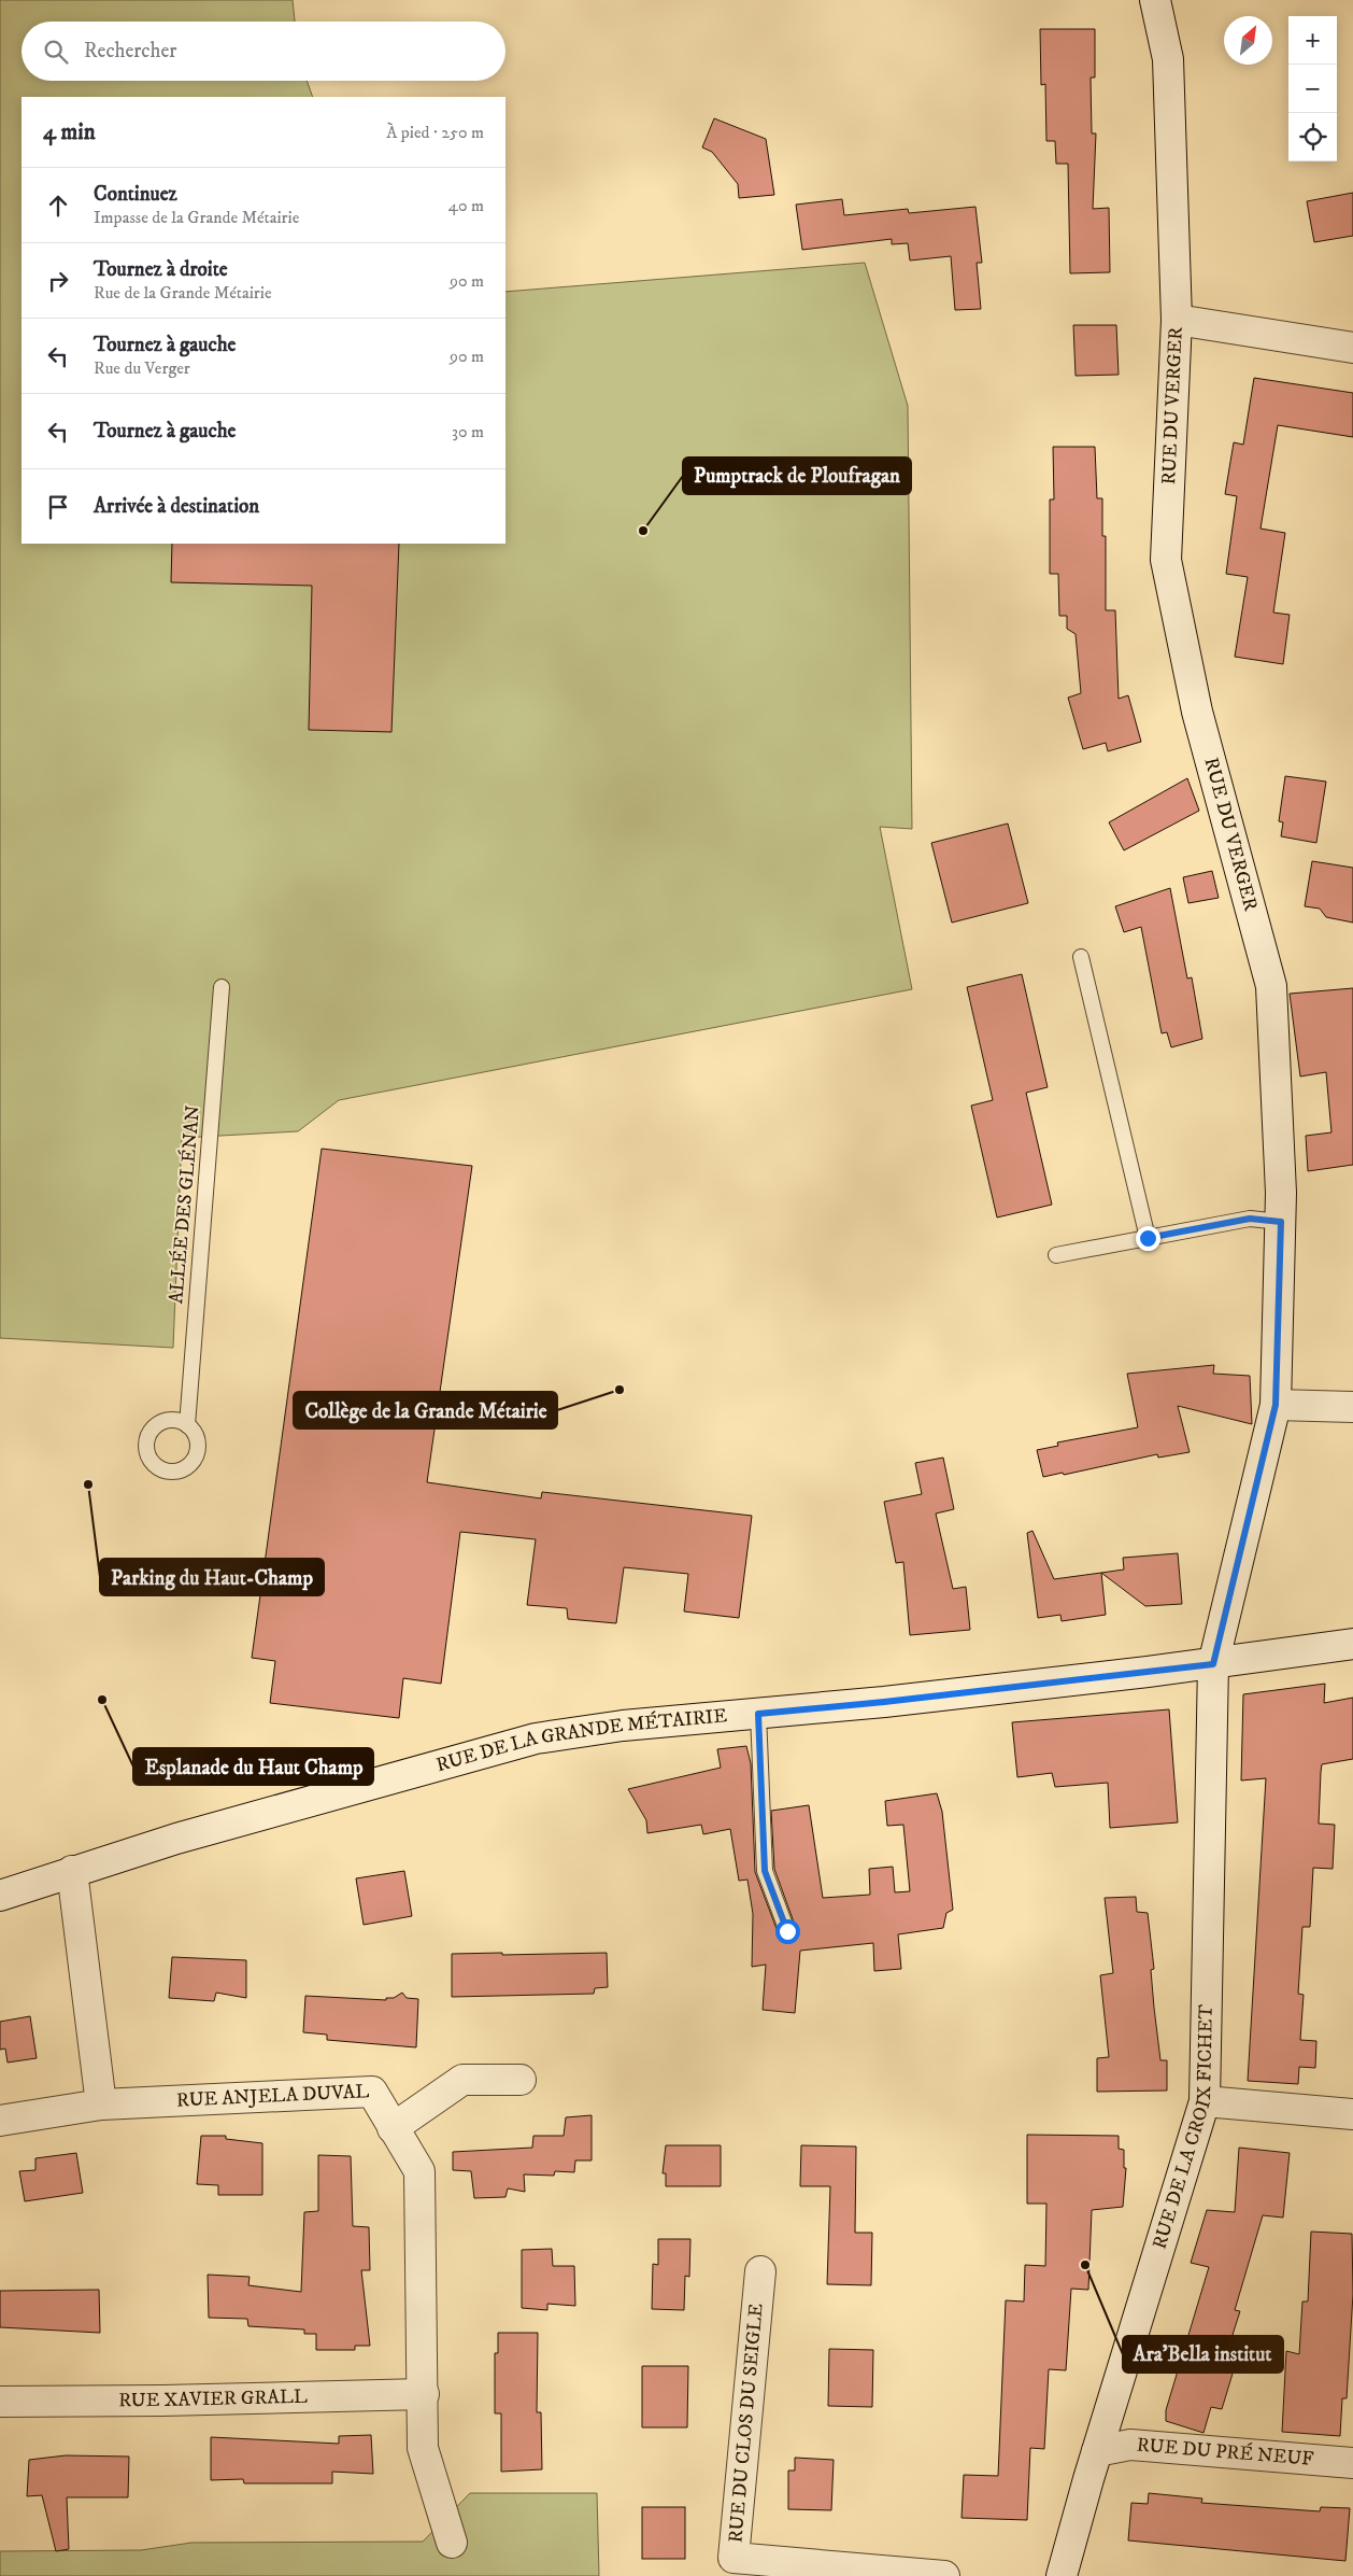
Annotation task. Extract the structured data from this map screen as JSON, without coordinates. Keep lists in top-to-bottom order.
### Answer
{
  "streets": {
    "street": [
      "RUE DU VERGER",
      "RUE DE LA GRANDE MÉTAIRIE",
      "RUE ANJELA DUVAL",
      "RUE DE LA CROIX FICHET",
      "RUE XAVIER GRALL",
      "RUE DU CLOS DU SEIGLE",
      "RUE DU PRÉ NEUF"
    ],
    "lane": ["ALLÉE DES GLÉNAN"]
  },
  "crossings": [
    ["RUE DU VERGER", "RUE DE LA GRANDE MÉTAIRIE"],
    ["RUE DU VERGER", "RUE DE LA CROIX FICHET"],
    ["RUE DE LA GRANDE MÉTAIRIE", "RUE DE LA CROIX FICHET"],
    ["RUE ANJELA DUVAL", "RUE XAVIER GRALL"],
    ["RUE DE LA CROIX FICHET", "RUE DU PRÉ NEUF"]
  ],
  "places": [
    "Pumptrack de Ploufragan",
    "Collège de la Grande Métairie",
    "Parking du Haut-Champ",
    "Esplanade du Haut Champ",
    "Ara'Bella institut"
  ],
  "north": "top right",
  "page": {
    "map_buttons": ["+", "−"],
    "search": "Rechercher",
    "heading": ["4 min", "À pied · 250 m"],
    "list": [
      ["Continuez", "Impasse de la Grande Métairie", "40 m"],
      ["Tournez à droite", "Rue de la Grande Métairie", "90 m"],
      ["Tournez à gauche", "Rue du Verger", "90 m"],
      ["Tournez à gauche", "30 m"],
      "Arrivée à destination"
    ]
  }
}
